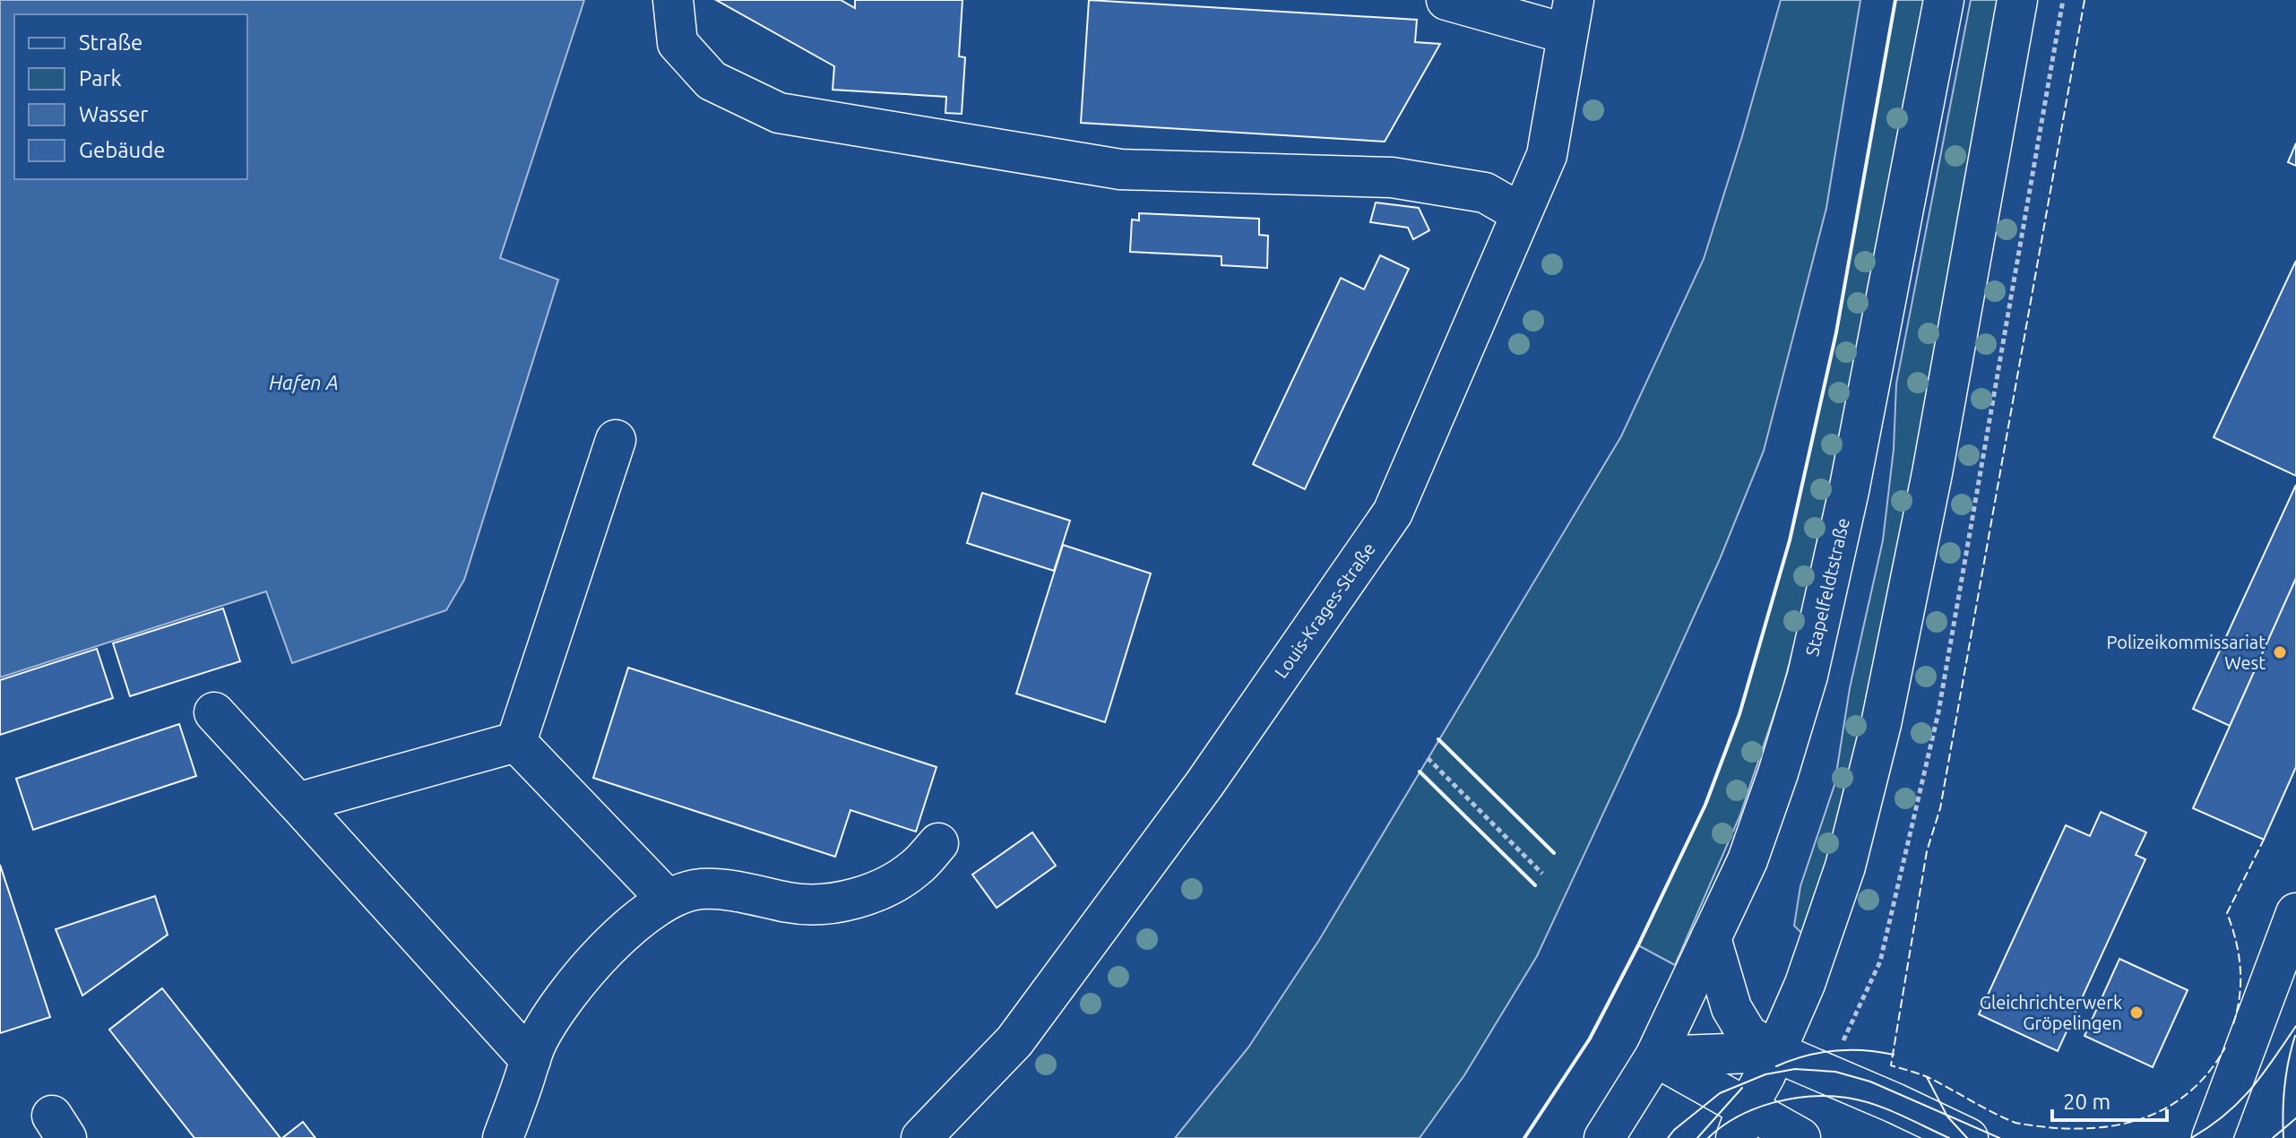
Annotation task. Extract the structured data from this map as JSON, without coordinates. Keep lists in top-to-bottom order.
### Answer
{
  "streets": {
    "main road": ["Stapelfeldtstraße", "Louis-Krages-Straße"]
  },
  "water": ["Hafen A"],
  "places": ["Polizeikommissariat West", "Gleichrichterwerk Gröpelingen"],
  "legend": [
    "Straße",
    "Park",
    "Wasser",
    "Gebäude"
  ],
  "scale_bar": "20 m"
}
